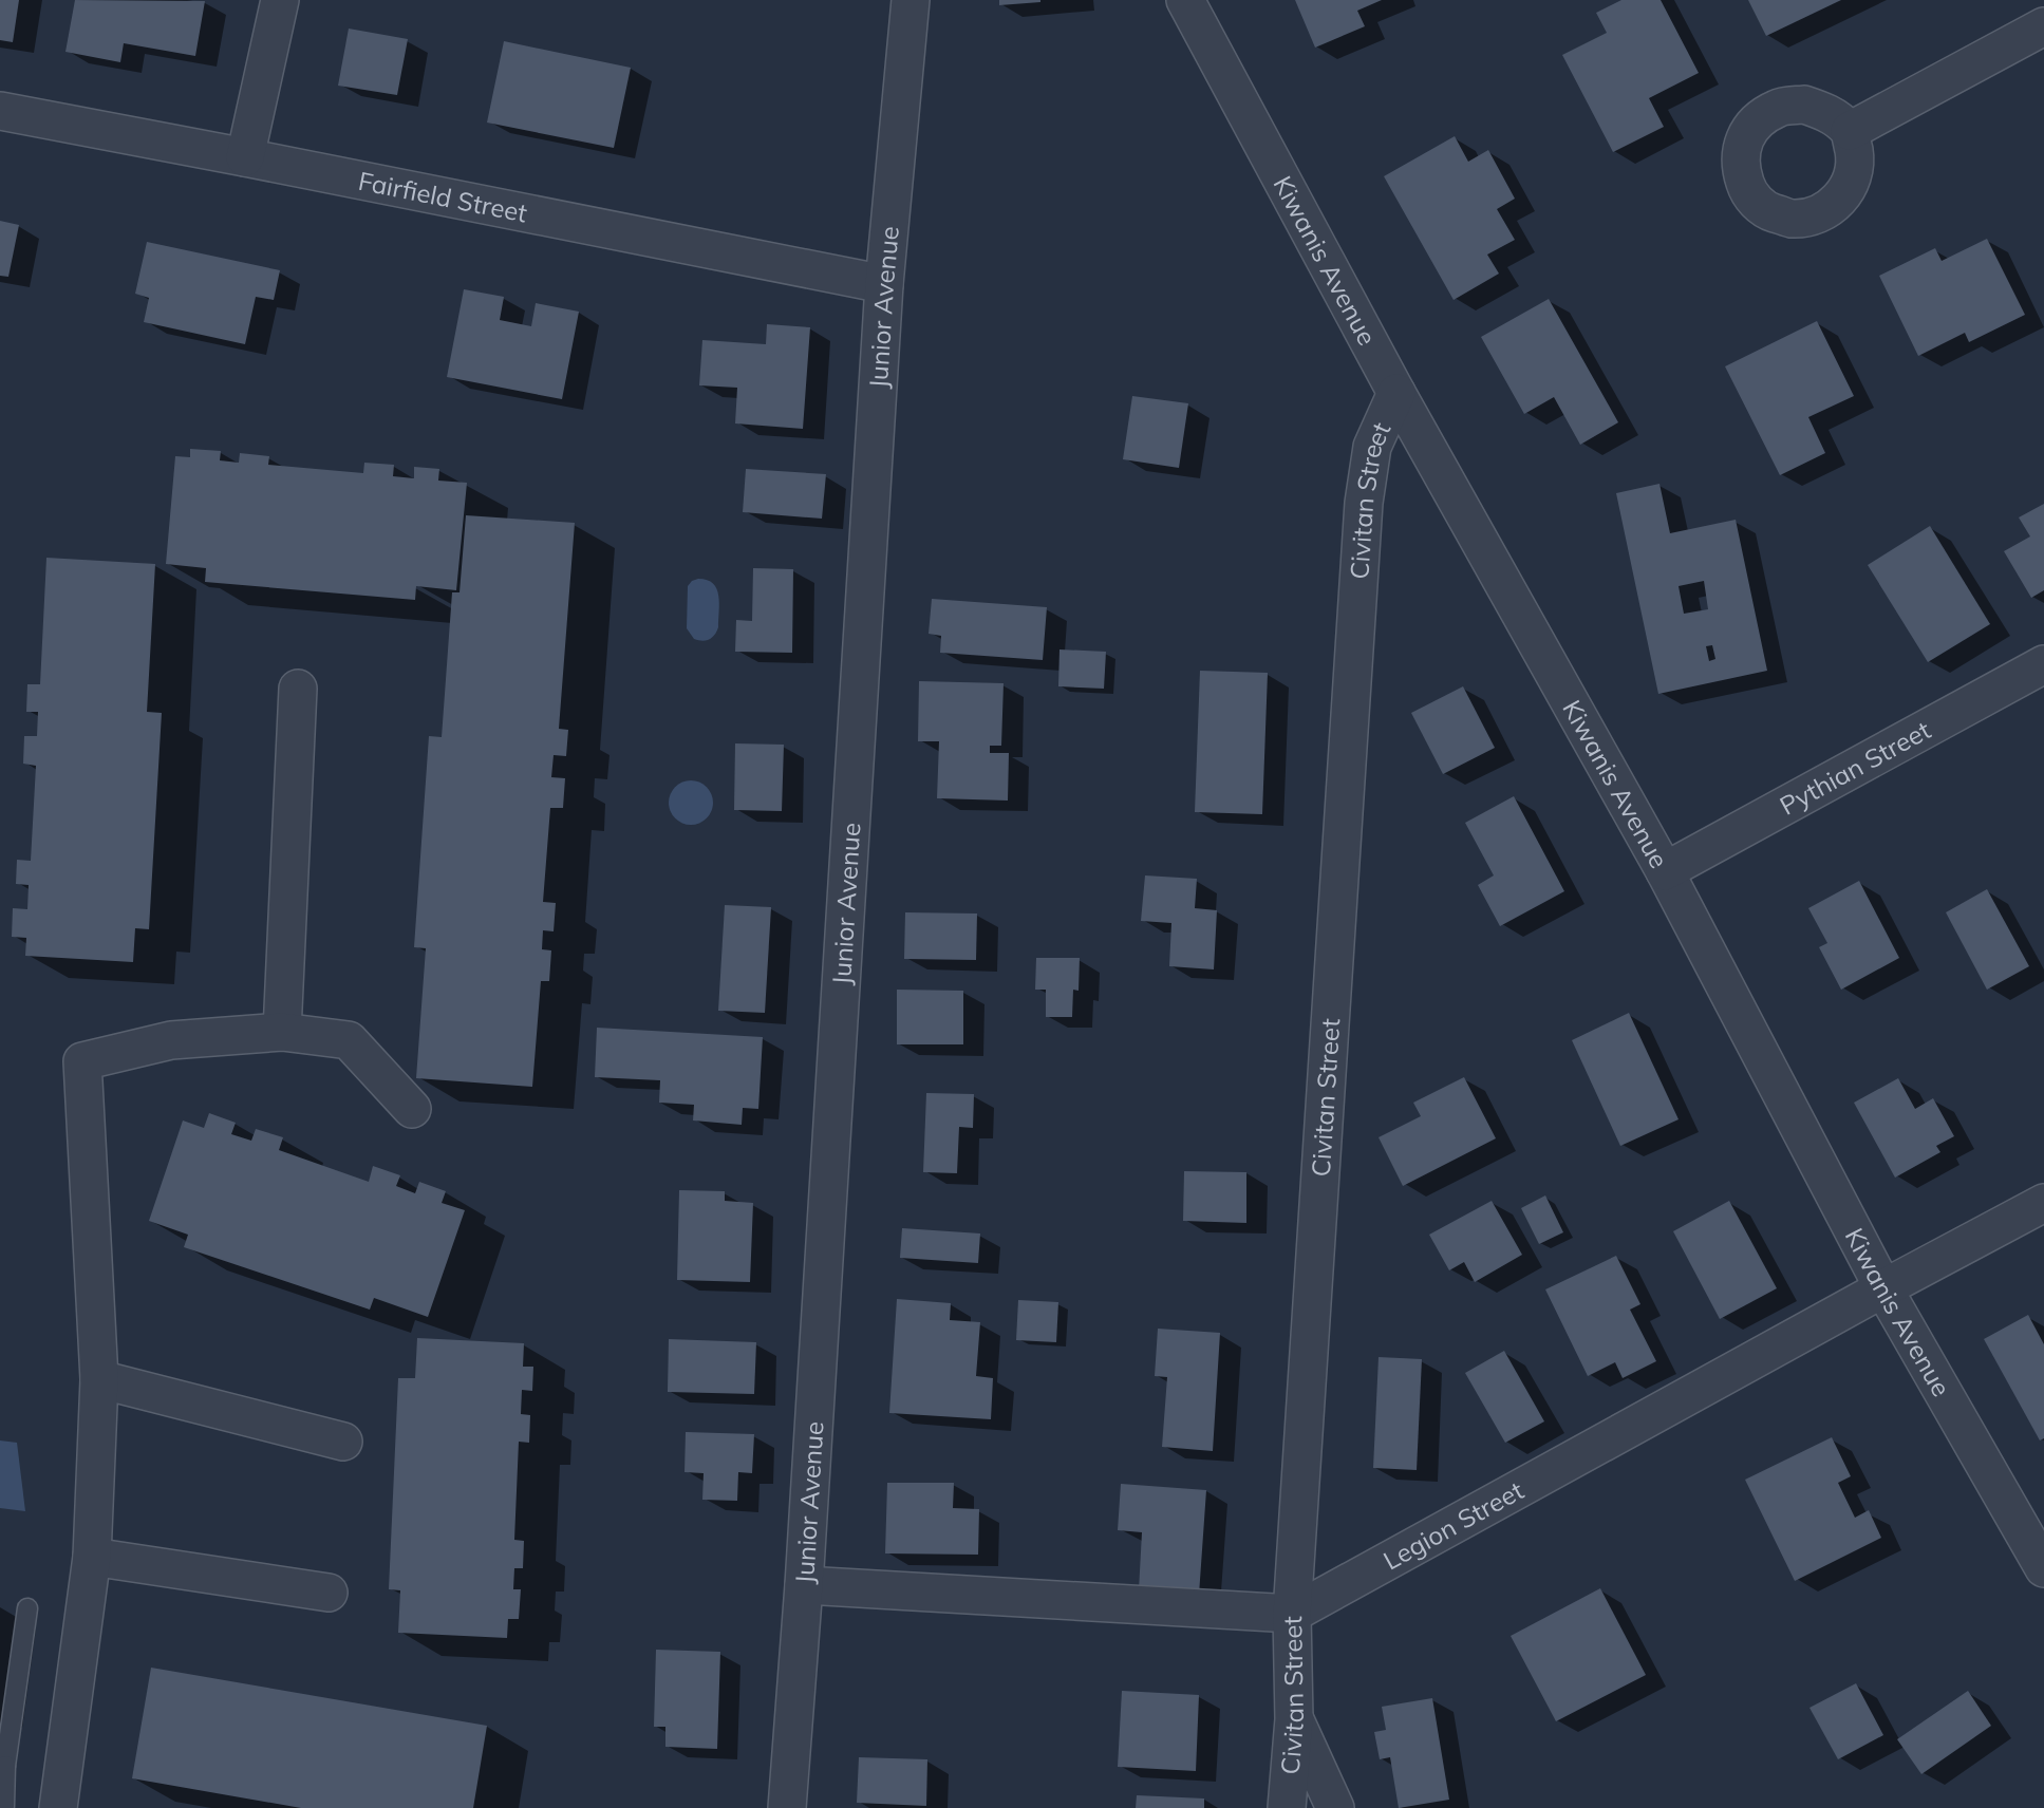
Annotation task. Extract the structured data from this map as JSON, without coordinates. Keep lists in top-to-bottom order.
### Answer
{
  "streets": {
    "street": [
      "Fairfield Street",
      "Kiwanis Avenue",
      "Junior Avenue",
      "Civitan Street",
      "Pythian Street",
      "Legion Street"
    ]
  },
  "crossings": [
    ["Fairfield Street", "Junior Avenue"],
    ["Kiwanis Avenue", "Civitan Street"],
    ["Kiwanis Avenue", "Pythian Street"],
    ["Kiwanis Avenue", "Legion Street"],
    ["Civitan Street", "Legion Street"]
  ]
}
